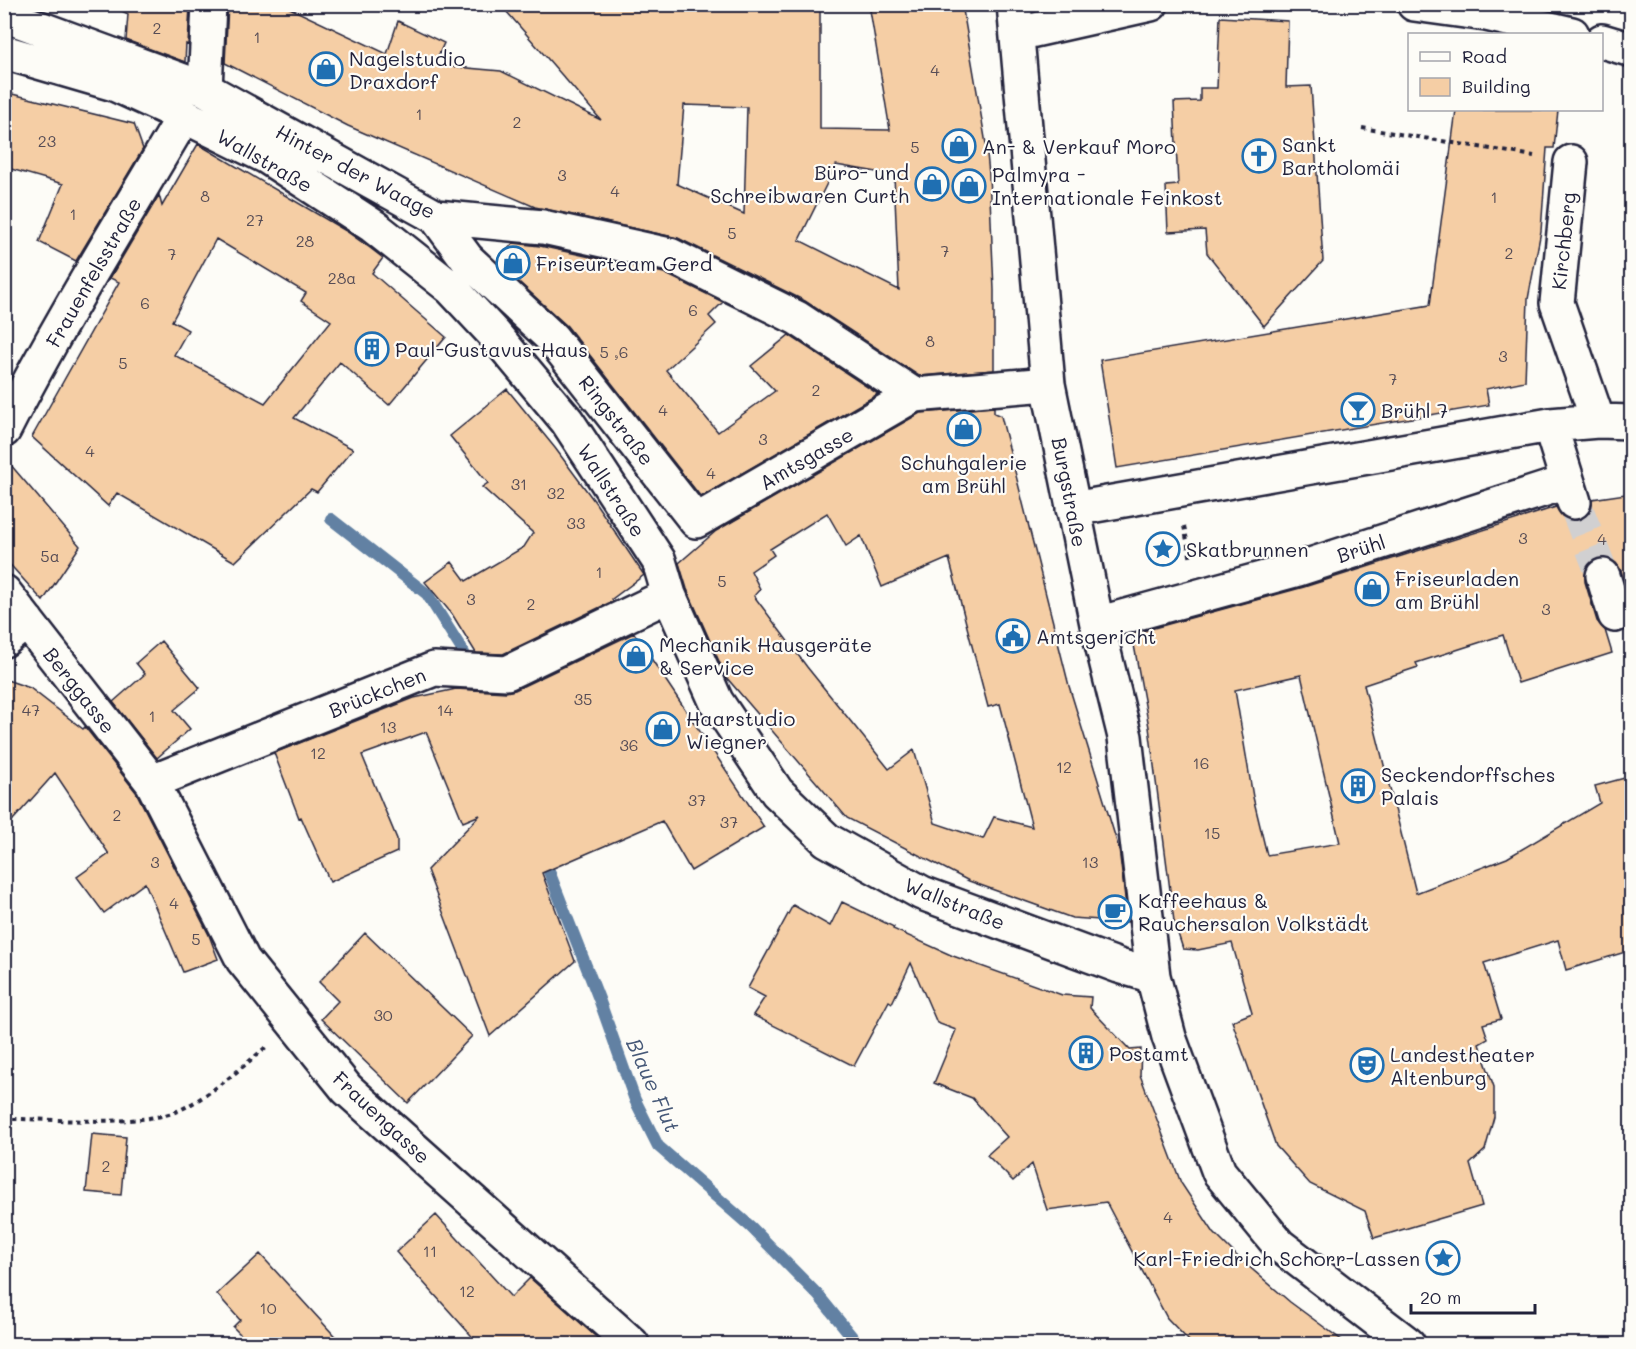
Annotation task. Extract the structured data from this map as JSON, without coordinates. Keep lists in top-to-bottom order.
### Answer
{
  "streets": {
    "street": [
      "Wallstraße",
      "Hinter der Waage",
      "Kirchberg",
      "Frauenfelsstraße",
      "Ringstraße",
      "Amtsgasse",
      "Burgstraße",
      "Brühl",
      "Berggasse",
      "Brückchen",
      "Frauengasse"
    ]
  },
  "crossings": [
    ["Wallstraße", "Frauenfelsstraße"],
    ["Wallstraße", "Burgstraße"],
    ["Wallstraße", "Brückchen"],
    ["Hinter der Waage", "Ringstraße"],
    ["Hinter der Waage", "Amtsgasse"],
    ["Ringstraße", "Amtsgasse"],
    ["Burgstraße", "Brühl"],
    ["Berggasse", "Brückchen"],
    ["Berggasse", "Frauengasse"],
    ["Brückchen", "Frauengasse"]
  ],
  "water": ["Blaue Flut"],
  "places": {
    "shop": [
      "Nagelstudio Draxdorf",
      "An- & Verkauf Moro",
      "Büro- und Schreibwaren Curth",
      "Palmyra - Internationale Feinkost",
      "Friseurteam Gerd",
      "Schuhgalerie am Brühl",
      "Friseurladen am Brühl",
      "Mechanik Hausgeräte & Service",
      "Haarstudio Wiegner"
    ],
    "church": ["Sankt Bartholomäi"],
    "building": ["Paul-Gustavus-Haus", "Seckendorffsches Palais", "Postamt"],
    "bar": ["Brühl 7"],
    "place": ["Skatbrunnen", "Karl-Friedrich Schorr-Lassen"],
    "public building": ["Amtsgericht"],
    "cafe": ["Kaffeehaus & Rauchersalon Volkstädt"],
    "theatre": ["Landestheater Altenburg"]
  },
  "house_numbers": [
    "2",
    "1",
    "4",
    "1",
    "2",
    "23",
    "5",
    "3",
    "4",
    "8",
    "1",
    "1",
    "27",
    "5",
    "28",
    "7",
    "2",
    "7",
    "28a",
    "6",
    "6",
    "8",
    "5 ,6",
    "3",
    "5",
    "7",
    "2",
    "4",
    "3",
    "4",
    "4",
    "31",
    "32",
    "33",
    "3",
    "4",
    "5a",
    "1",
    "5",
    "3",
    "2",
    "3",
    "35",
    "47",
    "14",
    "1",
    "13",
    "36",
    "12",
    "16",
    "12",
    "37",
    "2",
    "37",
    "15",
    "3",
    "13",
    "4",
    "5",
    "30",
    "2",
    "4",
    "11",
    "12",
    "10"
  ],
  "legend": ["Road", "Building"],
  "scale_bar": "20 m"
}
